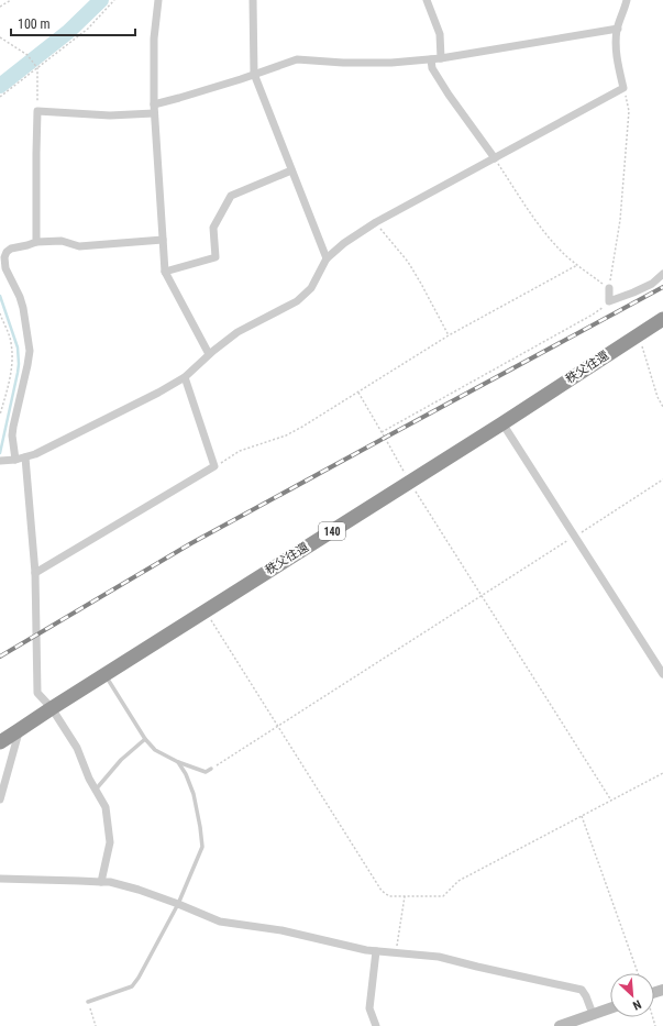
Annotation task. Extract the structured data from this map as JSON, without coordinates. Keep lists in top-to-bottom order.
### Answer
{
  "streets": {
    "highway": ["秩父往還", "140"]
  },
  "scale_bar": "100 m",
  "north": "bottom right"
}
